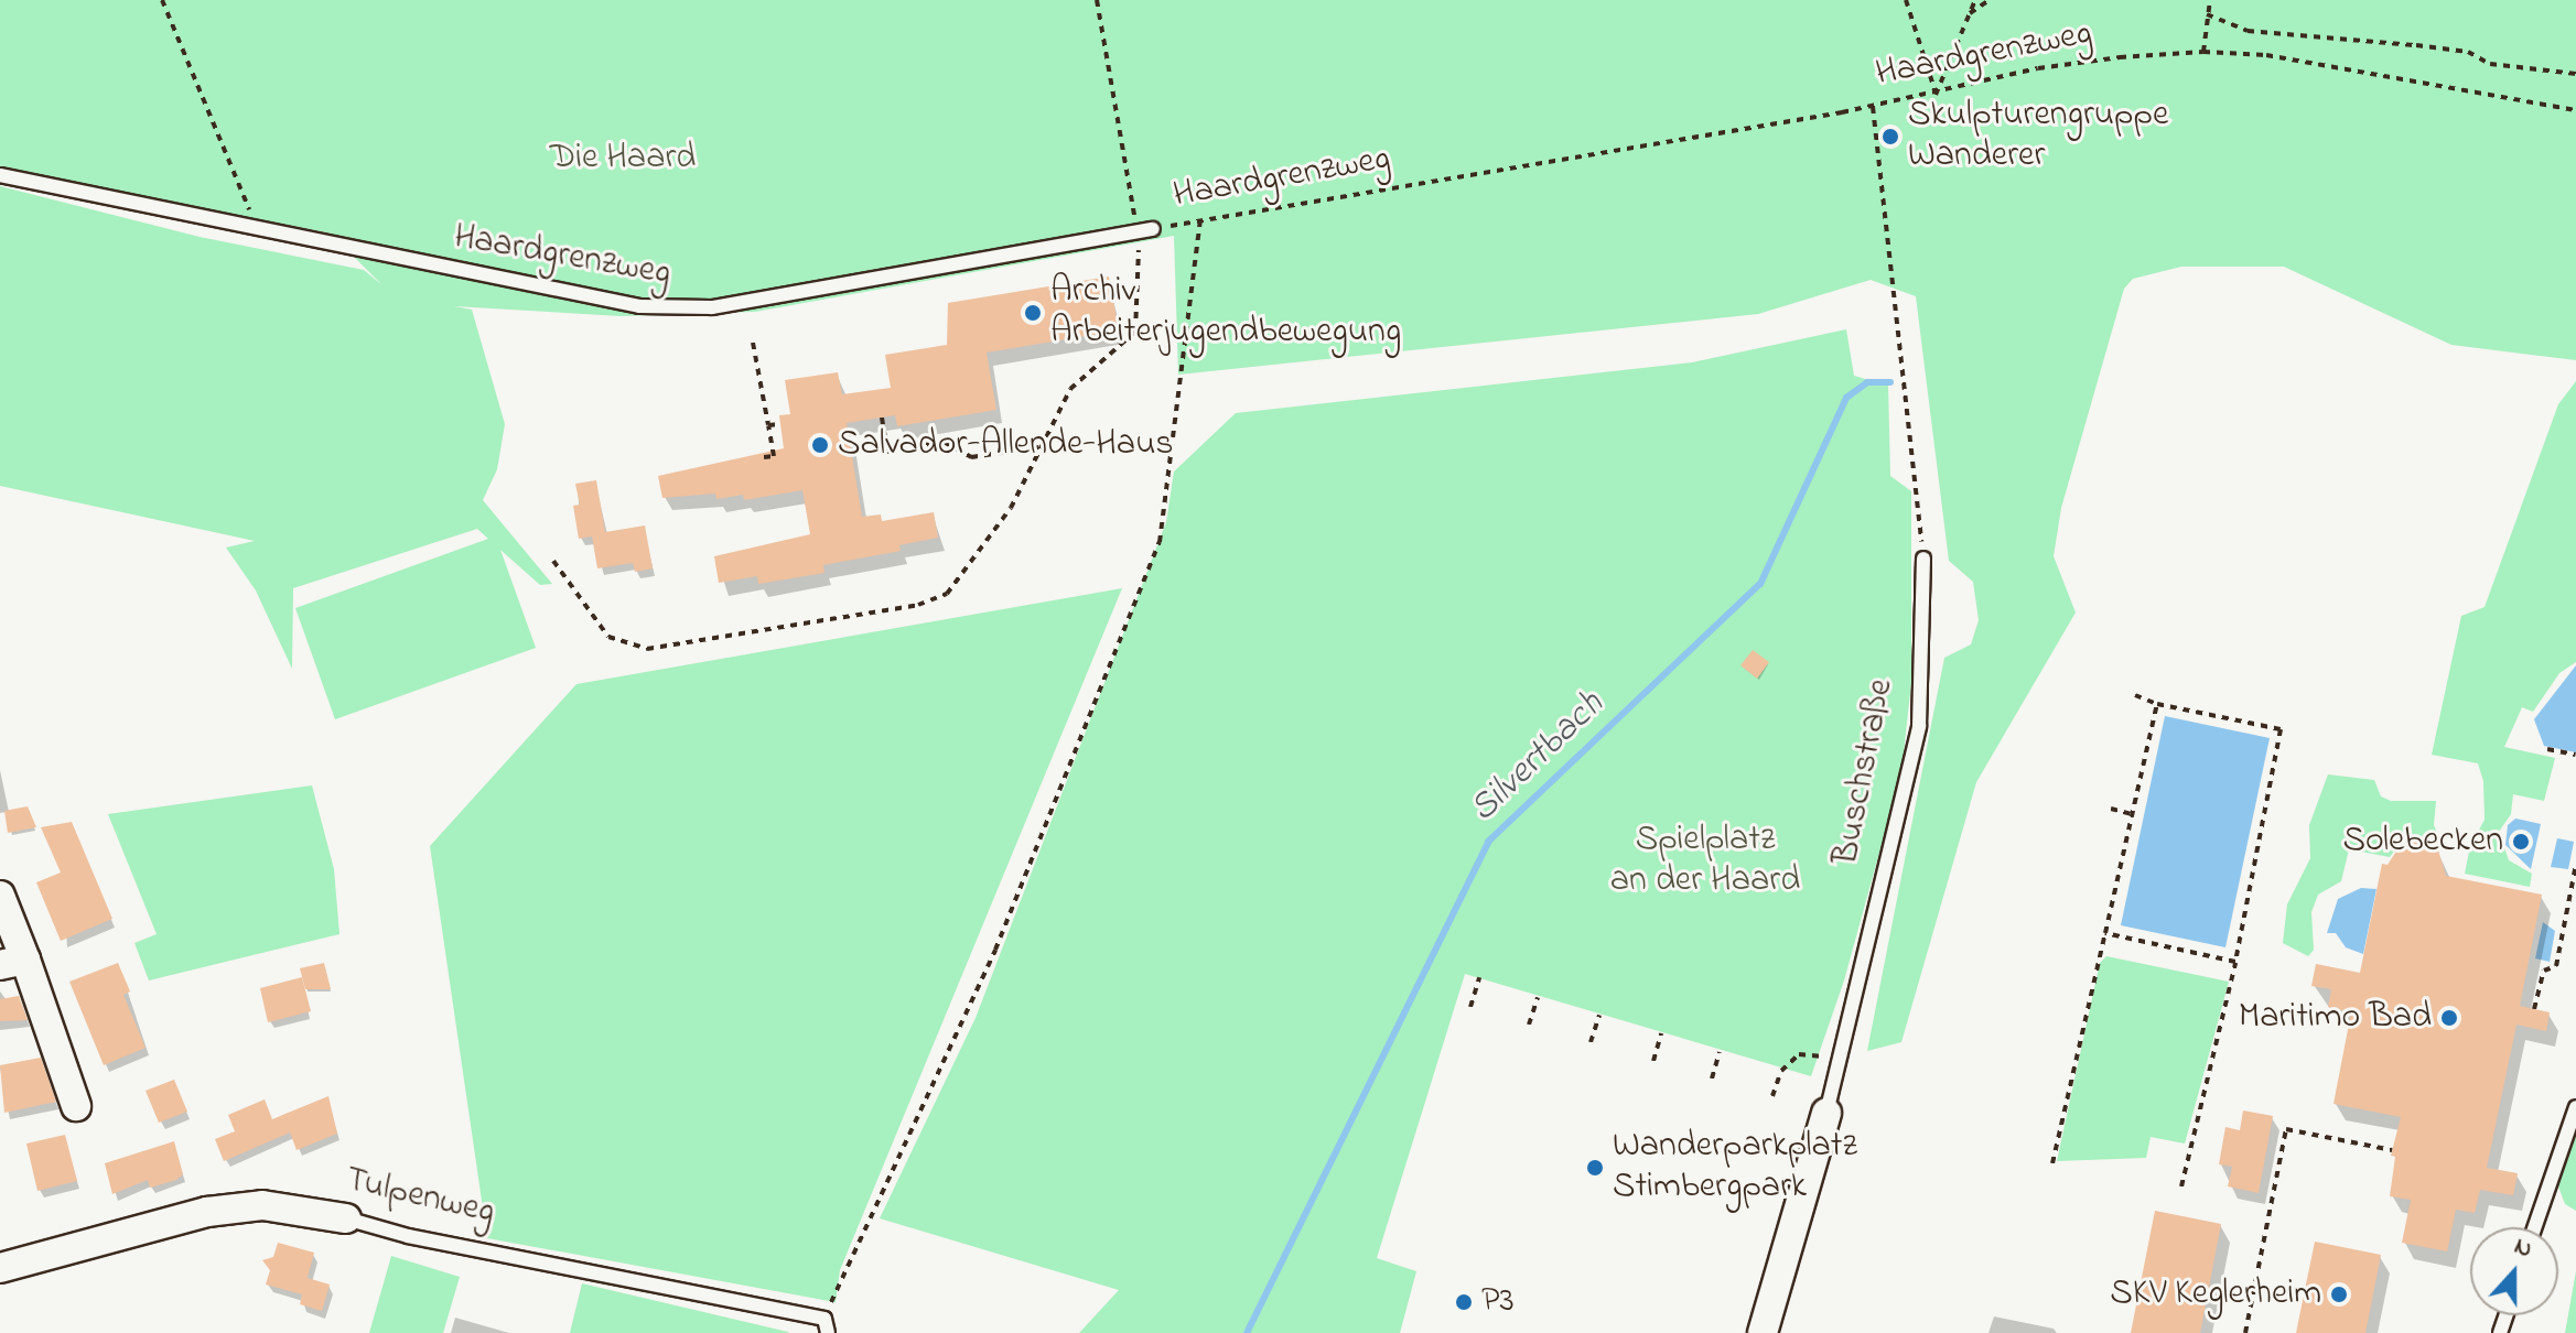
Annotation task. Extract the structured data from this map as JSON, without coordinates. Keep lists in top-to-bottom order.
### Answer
{
  "streets": {
    "street": ["Buschstraße", "Tulpenweg"],
    "lane": ["Haardgrenzweg"]
  },
  "water": ["Silvertbach"],
  "parks": ["Die Haard", "Spielplatz an der Haard"],
  "places": [
    "Skulpturengruppe Wanderer",
    "Archiv Arbeiterjugendbewegung",
    "Salvador-Allende-Haus",
    "Solebecken",
    "Maritimo Bad",
    "Wanderparkplatz Stimbergpark",
    "SKV Keglerheim",
    "P3"
  ],
  "north": "top"
}
